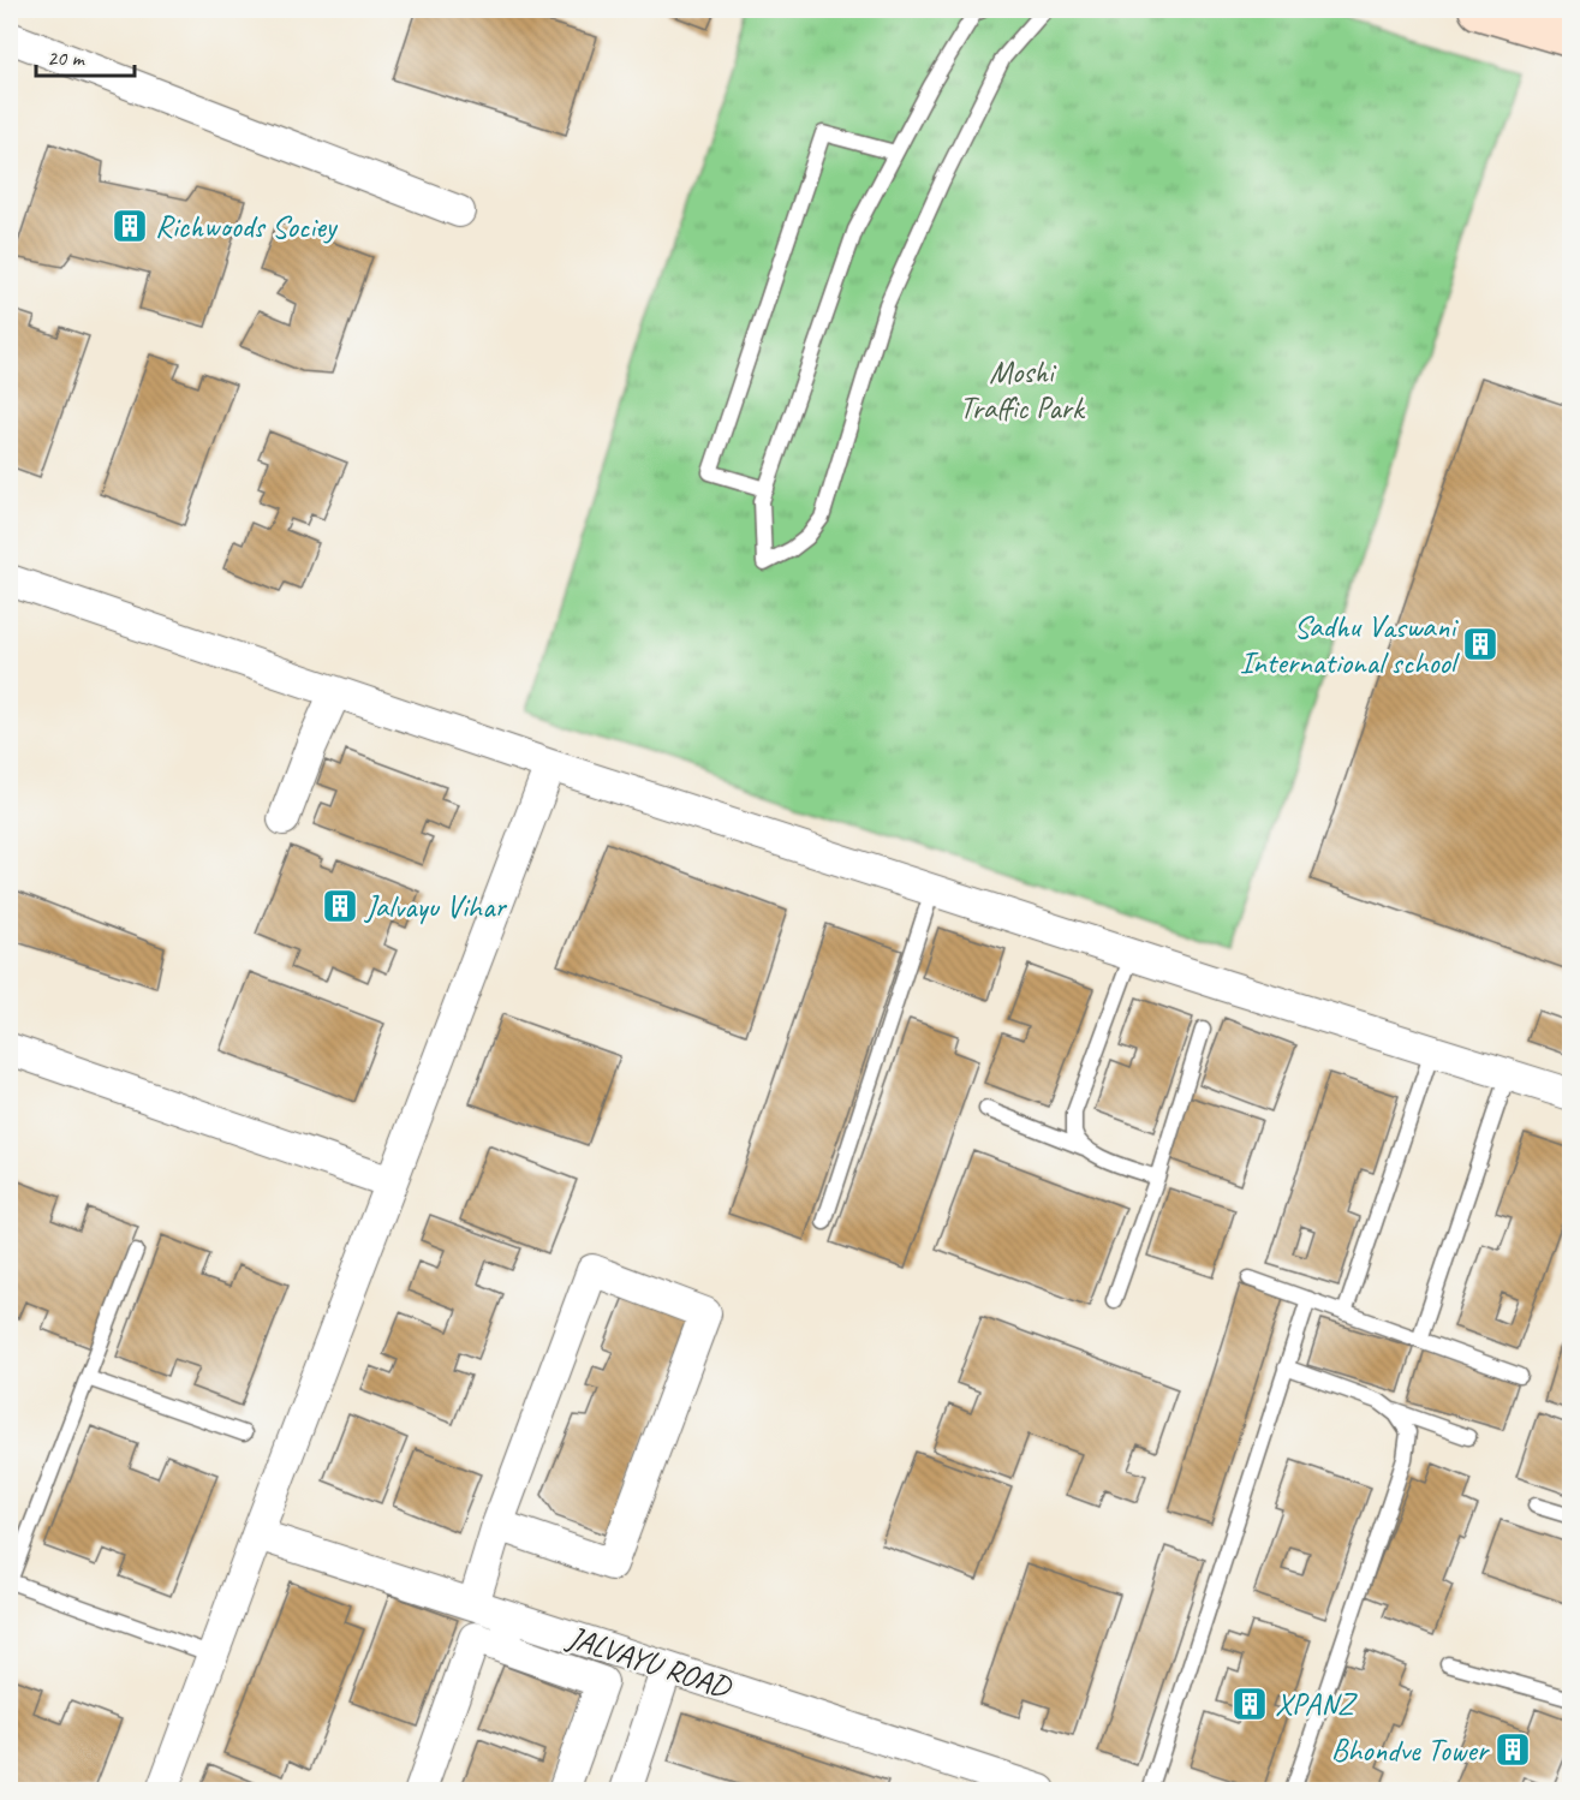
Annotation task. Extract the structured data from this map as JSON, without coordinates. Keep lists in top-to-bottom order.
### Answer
{
  "streets": {
    "street": ["JALVAYU ROAD"]
  },
  "parks": ["Moshi Traffic Park"],
  "places": {
    "building": [
      "Richwoods Sociey",
      "Sadhu Vaswani International school",
      "Jalvayu Vihar",
      "XPANZ",
      "Bhondve Tower"
    ]
  },
  "scale_bar": "20 m"
}
